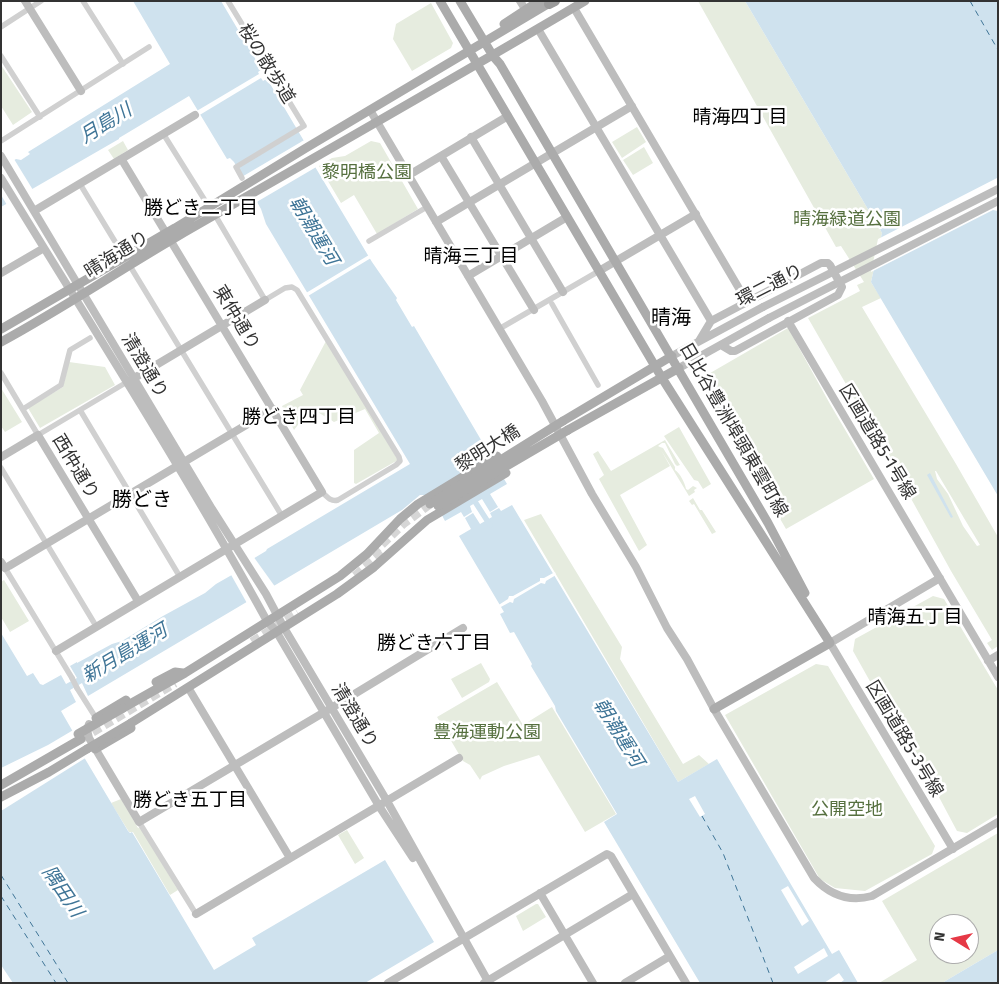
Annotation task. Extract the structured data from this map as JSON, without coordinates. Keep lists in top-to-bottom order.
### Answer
{
  "streets": {
    "main road": [
      "晴海通り",
      "環二通り",
      "日比谷豊洲埠頭東雲町線",
      "黎明大橋"
    ],
    "street": [
      "桜の散歩道",
      "東仲通り",
      "清澄通り",
      "区画道路5-1号線",
      "西仲通り",
      "区画道路5-3号線"
    ]
  },
  "crossings": [
    ["桜の散歩道", "晴海通り"],
    ["晴海通り", "東仲通り"],
    ["晴海通り", "清澄通り"],
    ["環二通り", "日比谷豊洲埠頭東雲町線"],
    ["環二通り", "黎明大橋"],
    ["日比谷豊洲埠頭東雲町線", "区画道路5-3号線"]
  ],
  "districts": [
    "晴海四丁目",
    "勝どき二丁目",
    "晴海三丁目",
    "晴海",
    "勝どき四丁目",
    "勝どき",
    "晴海五丁目",
    "勝どき六丁目",
    "勝どき五丁目"
  ],
  "water": [
    "月島川",
    "朝潮運河",
    "新月島運河",
    "隅田川"
  ],
  "parks": [
    "黎明橋公園",
    "晴海緑道公園",
    "豊海運動公園",
    "公開空地"
  ],
  "north": "left"
}
